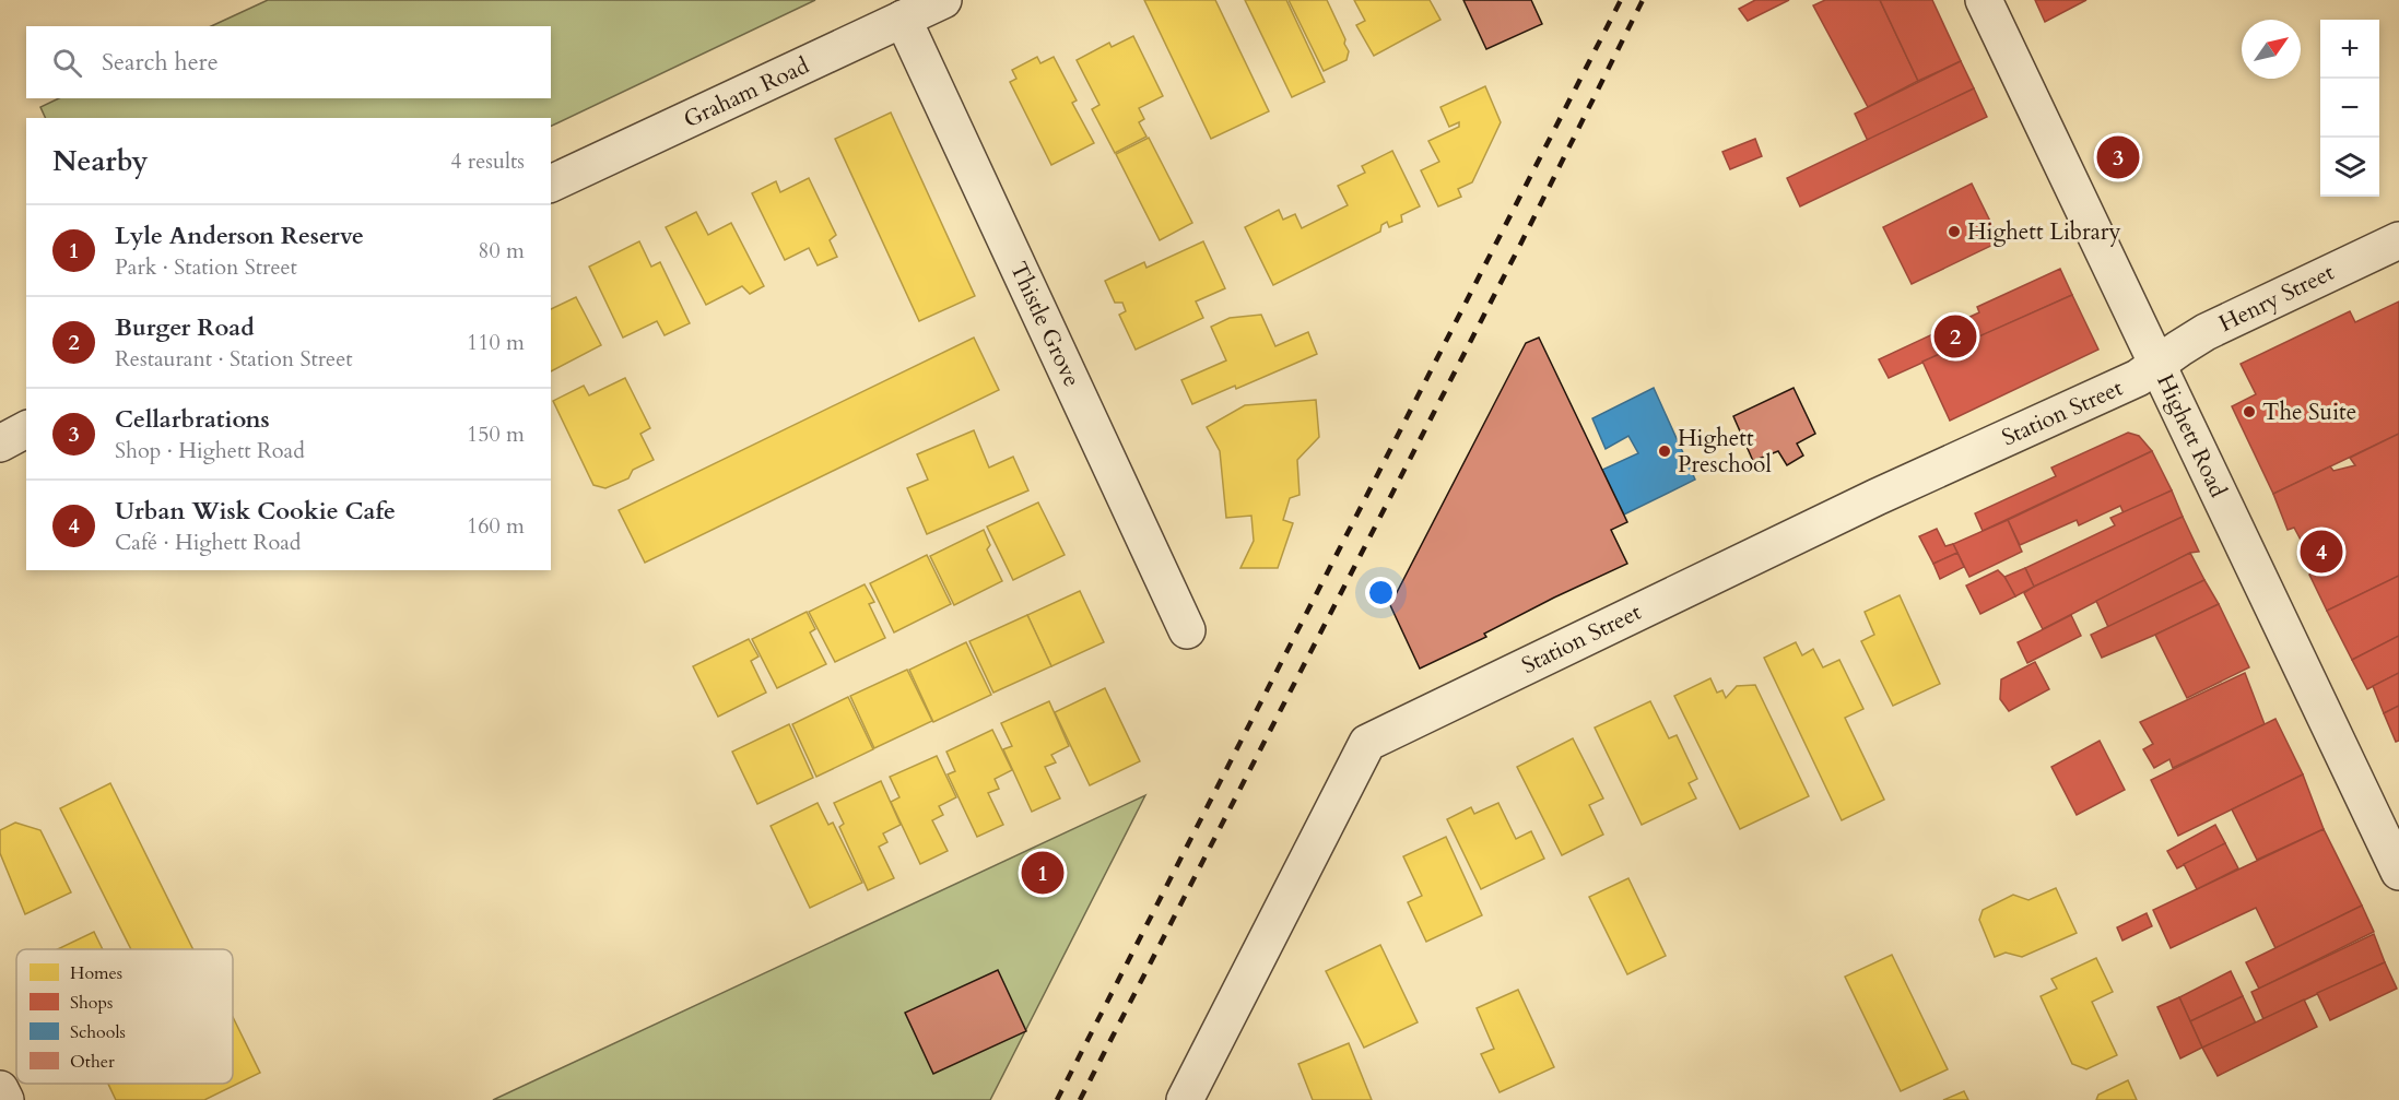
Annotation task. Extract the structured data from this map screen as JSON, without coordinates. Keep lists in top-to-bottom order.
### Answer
{
  "streets": {
    "street": [
      "Graham Road",
      "Henry Street",
      "Thistle Grove",
      "Station Street",
      "Highett Road"
    ]
  },
  "crossings": [
    ["Graham Road", "Thistle Grove"],
    ["Henry Street", "Station Street"],
    ["Henry Street", "Highett Road"],
    ["Station Street", "Highett Road"]
  ],
  "places": ["Highett Library", "The Suite", "Highett Preschool"],
  "legend": [
    "Homes",
    "Shops",
    "Schools",
    "Other"
  ],
  "north": "top right",
  "page": {
    "map_buttons": ["+", "−"],
    "search": "Search here",
    "heading": ["Nearby", "4 results"],
    "pins": [
      "3",
      "2",
      "4",
      "1"
    ],
    "list": [
      {
        "mark": "1",
        "name": "Lyle Anderson Reserve",
        "note": "Park · Station Street",
        "value": "80 m"
      },
      {
        "mark": "2",
        "name": "Burger Road",
        "note": "Restaurant · Station Street",
        "value": "110 m"
      },
      {
        "mark": "3",
        "name": "Cellarbrations",
        "note": "Shop · Highett Road",
        "value": "150 m"
      },
      {
        "mark": "4",
        "name": "Urban Wisk Cookie Cafe",
        "note": "Café · Highett Road",
        "value": "160 m"
      }
    ]
  }
}
